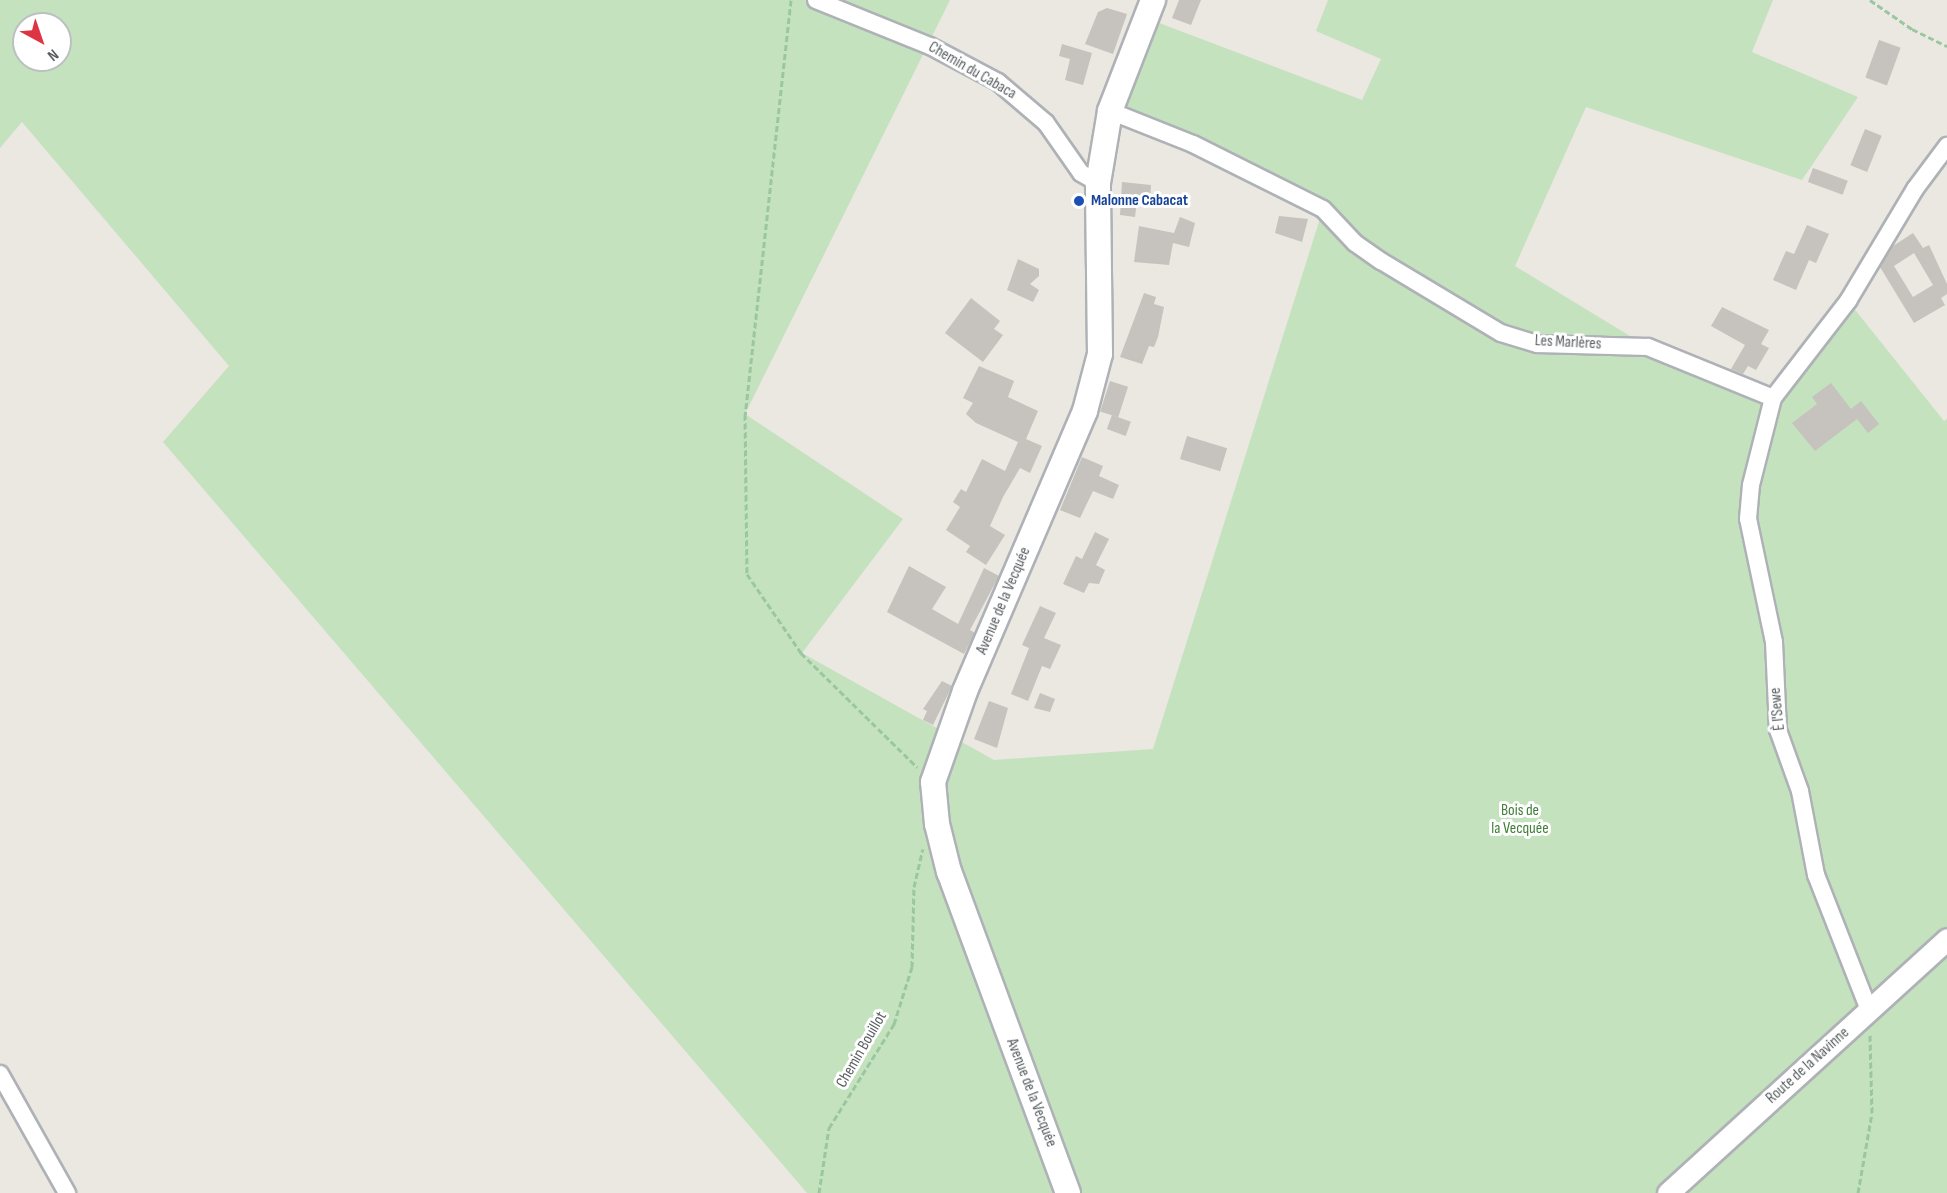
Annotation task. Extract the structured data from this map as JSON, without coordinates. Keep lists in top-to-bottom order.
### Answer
{
  "streets": {
    "main road": ["Avenue de la Vecquée"],
    "street": [
      "Chemin du Cabaca",
      "Les Marlères",
      "È l'Sewe",
      "Route de la Navinne"
    ],
    "path": ["Chemin Bouillot"]
  },
  "crossings": [
    ["Chemin du Cabaca", "Avenue de la Vecquée"],
    ["Les Marlères", "Avenue de la Vecquée"],
    ["Les Marlères", "È l'Sewe"],
    ["Avenue de la Vecquée", "Chemin Bouillot"],
    ["È l'Sewe", "Route de la Navinne"]
  ],
  "parks": ["Bois de la Vecquée"],
  "places": ["Malonne Cabacat"],
  "north": "bottom right"
}
